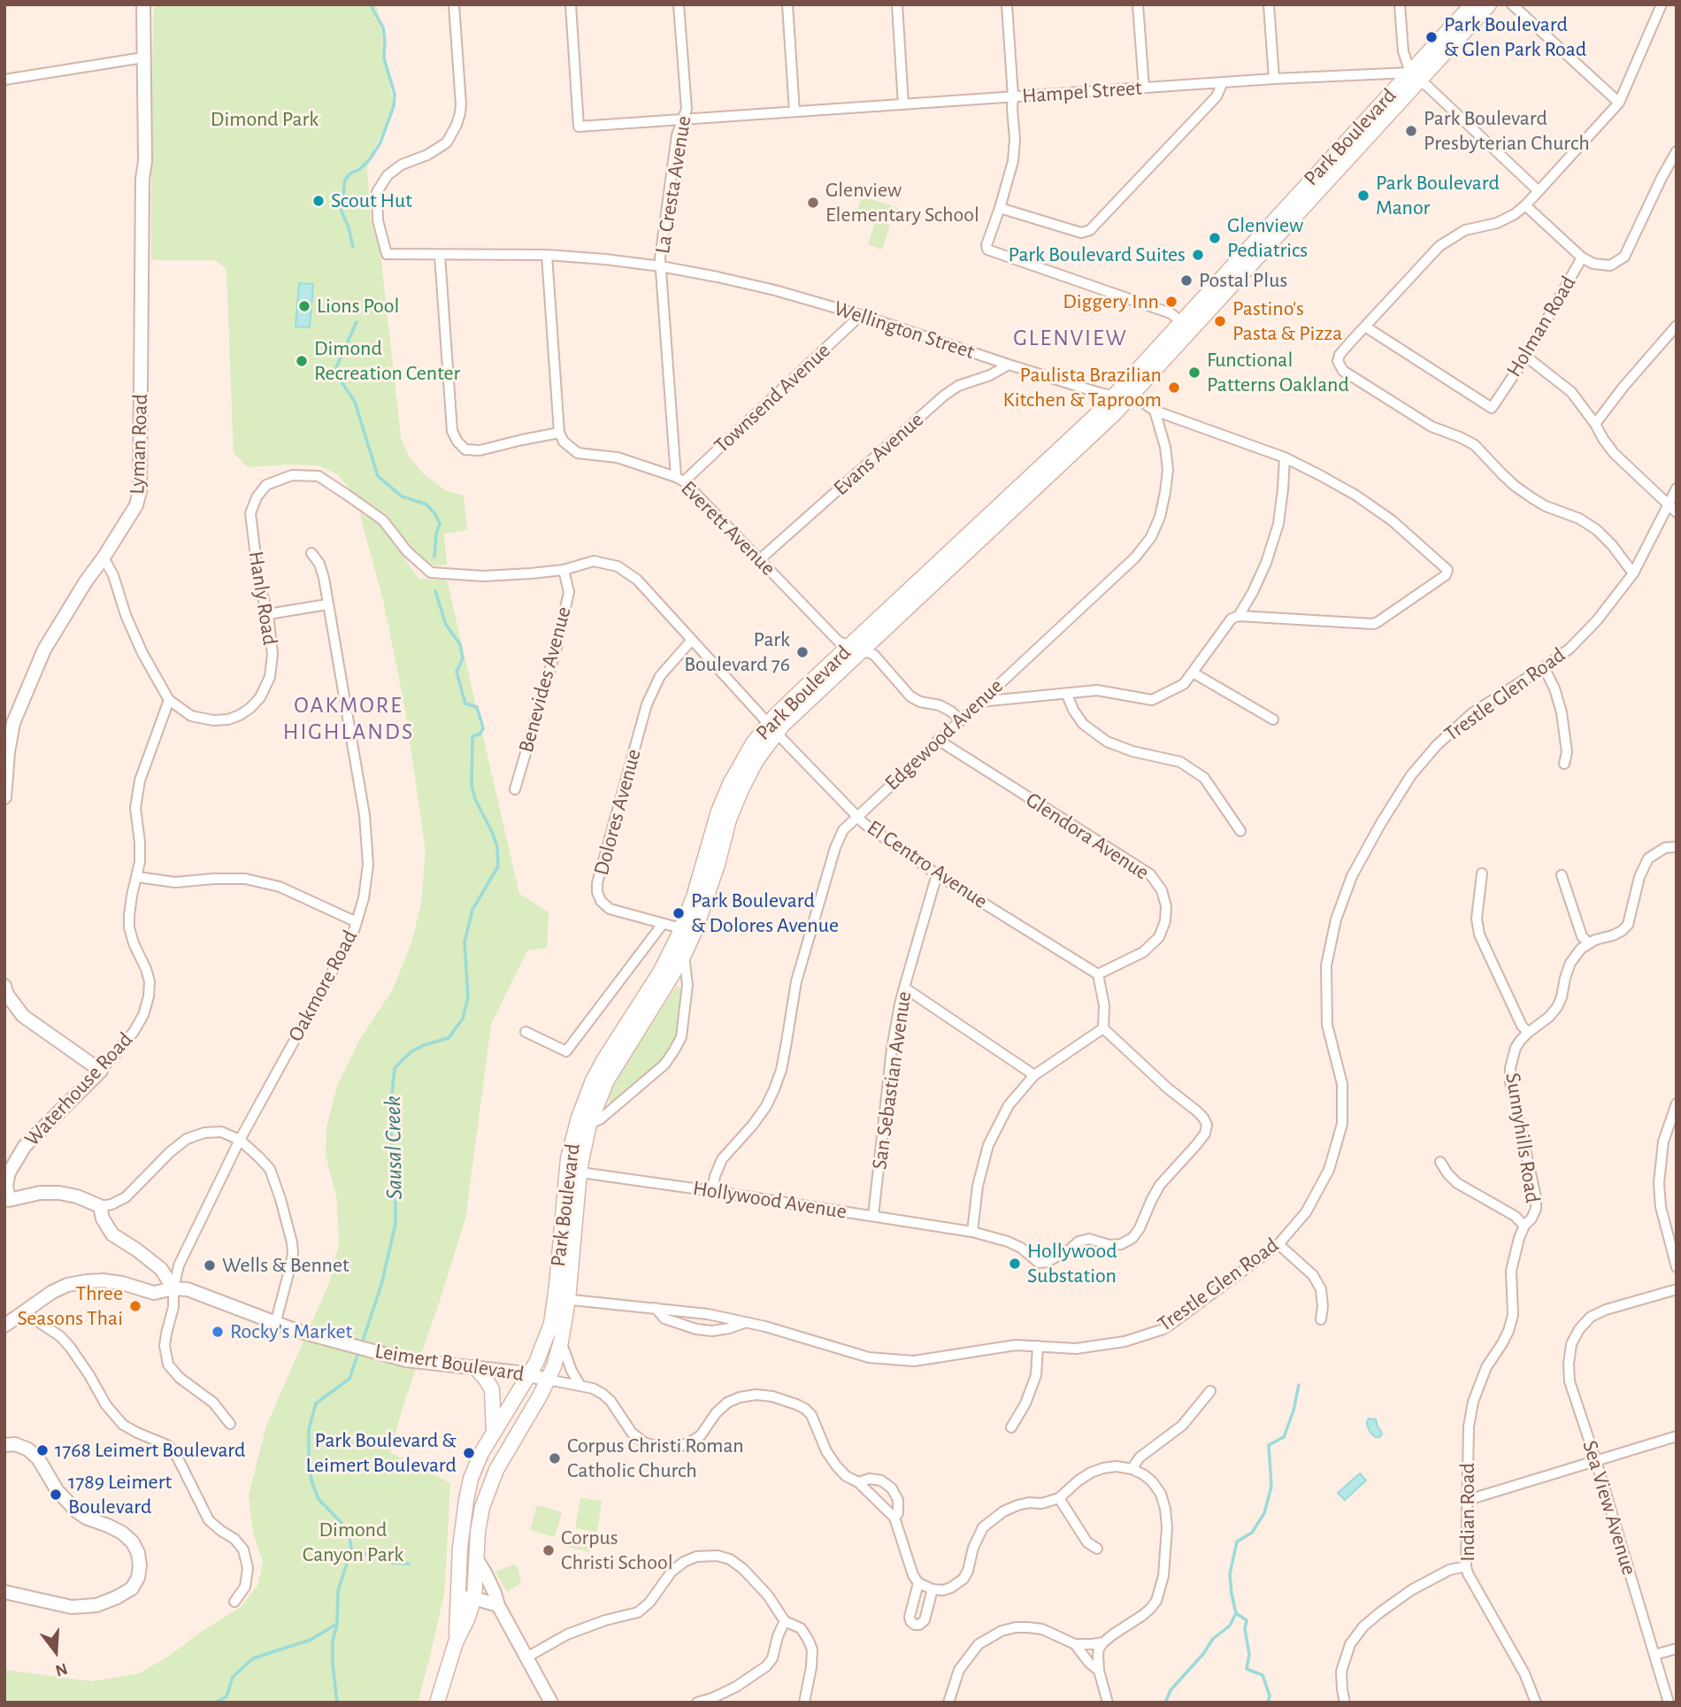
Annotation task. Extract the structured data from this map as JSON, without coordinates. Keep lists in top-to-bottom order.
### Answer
{
  "streets": {
    "main road": ["Park Boulevard"],
    "street": [
      "Hampel Street",
      "La Cresta Avenue",
      "Holman Road",
      "Wellington Street",
      "Townsend Avenue",
      "Lyman Road",
      "Evans Avenue",
      "Everett Avenue",
      "Hanly Road",
      "Benevides Avenue",
      "Trestle Glen Road",
      "Edgewood Avenue",
      "Dolores Avenue",
      "Glendora Avenue",
      "El Centro Avenue",
      "Oakmore Road",
      "San Sebastian Avenue",
      "Waterhouse Road",
      "Sunnyhills Road",
      "Hollywood Avenue",
      "Leimert Boulevard",
      "Sea View Avenue",
      "Indian Road"
    ]
  },
  "crossings": [
    ["Hampel Street", "Park Boulevard"],
    ["Hampel Street", "La Cresta Avenue"],
    ["Park Boulevard", "Wellington Street"],
    ["Park Boulevard", "Everett Avenue"],
    ["Park Boulevard", "Trestle Glen Road"],
    ["Park Boulevard", "Dolores Avenue"],
    ["Park Boulevard", "El Centro Avenue"],
    ["Park Boulevard", "Hollywood Avenue"],
    ["Park Boulevard", "Leimert Boulevard"],
    ["La Cresta Avenue", "Wellington Street"],
    ["La Cresta Avenue", "Townsend Avenue"],
    ["La Cresta Avenue", "Everett Avenue"],
    ["Wellington Street", "Townsend Avenue"],
    ["Wellington Street", "Evans Avenue"],
    ["Wellington Street", "Edgewood Avenue"],
    ["Townsend Avenue", "Everett Avenue"],
    ["Evans Avenue", "Everett Avenue"],
    ["Everett Avenue", "Edgewood Avenue"],
    ["Hanly Road", "El Centro Avenue"],
    ["Hanly Road", "Waterhouse Road"],
    ["Benevides Avenue", "El Centro Avenue"],
    ["Edgewood Avenue", "Glendora Avenue"],
    ["Edgewood Avenue", "El Centro Avenue"],
    ["Edgewood Avenue", "Hollywood Avenue"],
    ["Dolores Avenue", "El Centro Avenue"],
    ["Glendora Avenue", "El Centro Avenue"],
    ["El Centro Avenue", "San Sebastian Avenue"],
    ["Oakmore Road", "Leimert Boulevard"],
    ["San Sebastian Avenue", "Hollywood Avenue"],
    ["Sunnyhills Road", "Indian Road"]
  ],
  "districts": ["GLENVIEW", "OAKMORE HIGHLANDS"],
  "water": ["Sausal Creek"],
  "parks": ["Dimond Park", "Dimond Canyon Park"],
  "places": [
    "Park Boulevard & Glen Park Road",
    "Park Boulevard Presbyterian Church",
    "Park Boulevard Manor",
    "Scout Hut",
    "Glenview Elementary School",
    "Glenview Pediatrics",
    "Park Boulevard Suites",
    "Postal Plus",
    "Diggery Inn",
    "Lions Pool",
    "Pastino's Pasta & Pizza",
    "Dimond Recreation Center",
    "Functional Patterns Oakland",
    "Paulista Brazilian Kitchen & Taproom",
    "Park Boulevard 76",
    "Park Boulevard & Dolores Avenue",
    "Hollywood Substation",
    "Wells & Bennet",
    "Three Seasons Thai",
    "Rocky's Market",
    "1768 Leimert Boulevard",
    "Park Boulevard & Leimert Boulevard",
    "Corpus Christi Roman Catholic Church",
    "1789 Leimert Boulevard",
    "Corpus Christi School"
  ],
  "north": "bottom"
}
